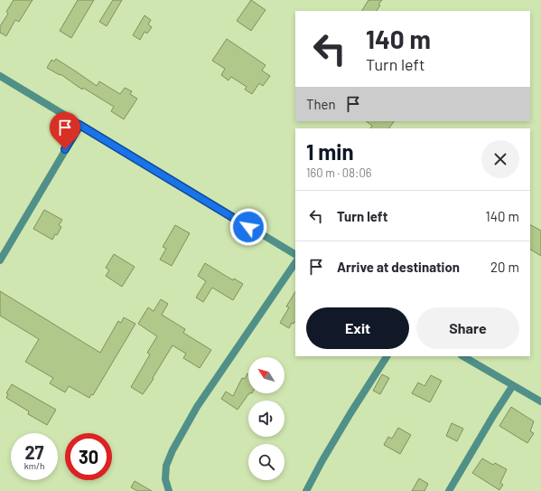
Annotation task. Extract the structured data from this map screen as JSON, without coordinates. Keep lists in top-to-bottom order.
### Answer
{
  "north": "top left",
  "page": {
    "turn": ["140 m", "Turn left"],
    "then": "Then",
    "heading": ["1 min", "160 m · 08:06"],
    "list": [
      {
        "name": "Turn left",
        "value": "140 m"
      },
      {
        "name": "Arrive at destination",
        "value": "20 m"
      }
    ],
    "buttons": ["Exit", "Share"],
    "speed": "27 km/h",
    "limit": "30"
  }
}
